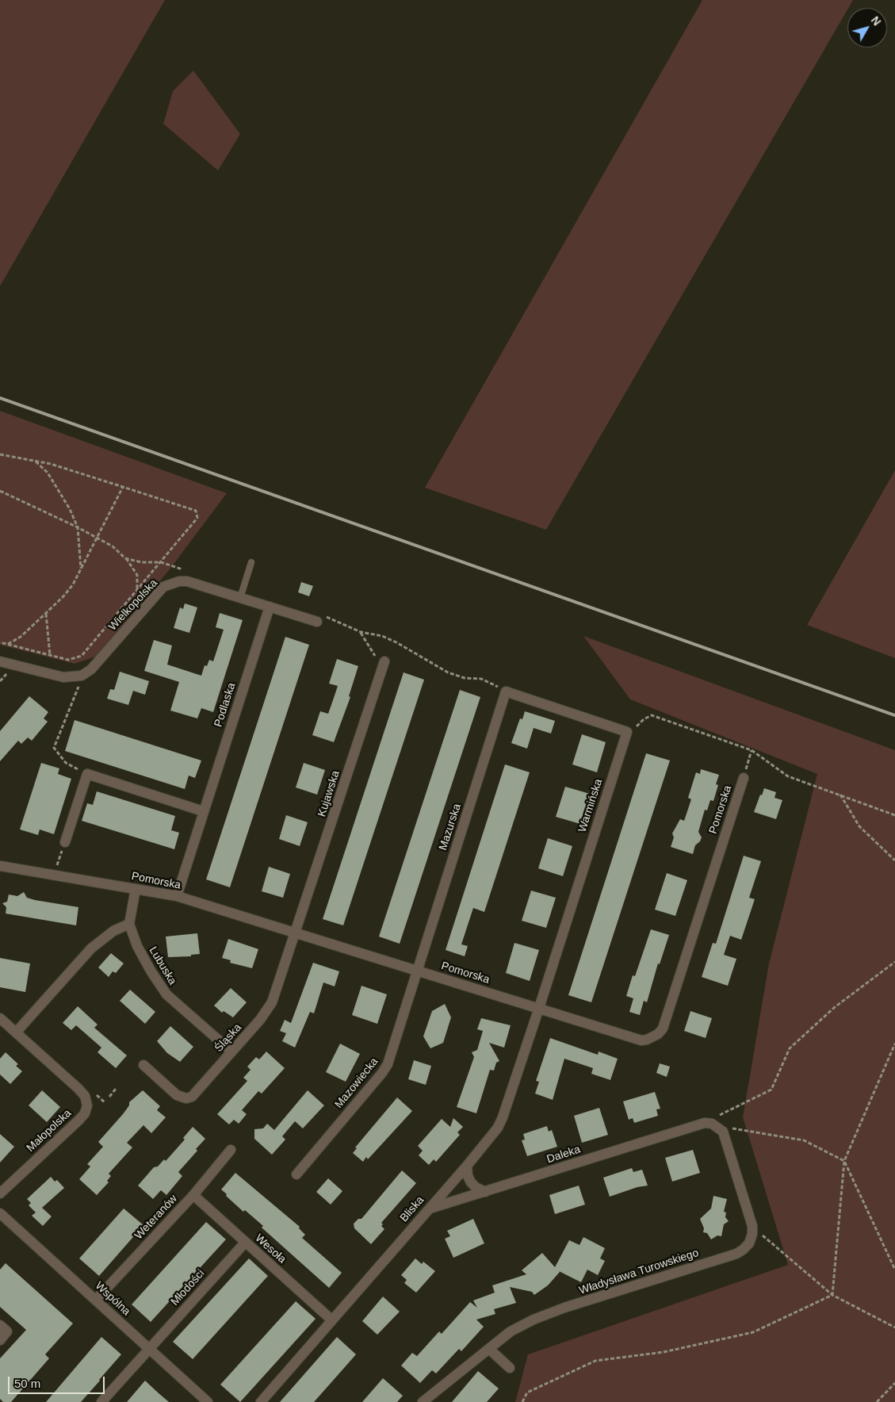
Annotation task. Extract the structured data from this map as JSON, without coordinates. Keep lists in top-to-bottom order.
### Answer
{
  "streets": {
    "street": [
      "Wielkopolska",
      "Podlaska",
      "Kujawska",
      "Warmińska",
      "Pomorska",
      "Mazurska",
      "Lubuska",
      "Śląska",
      "Mazowiecka",
      "Małopolska",
      "Daleka",
      "Bliska",
      "Weteranów",
      "Wesoła",
      "Władysława Turowskiego",
      "Młodości",
      "Wspólna"
    ]
  },
  "crossings": [
    ["Wielkopolska", "Podlaska"],
    ["Podlaska", "Pomorska"],
    ["Kujawska", "Pomorska"],
    ["Kujawska", "Śląska"],
    ["Warmińska", "Pomorska"],
    ["Warmińska", "Bliska"],
    ["Pomorska", "Mazurska"],
    ["Pomorska", "Lubuska"],
    ["Pomorska", "Śląska"],
    ["Pomorska", "Mazowiecka"],
    ["Pomorska", "Bliska"],
    ["Mazurska", "Mazowiecka"],
    ["Lubuska", "Śląska"],
    ["Daleka", "Bliska"],
    ["Bliska", "Wesoła"],
    ["Weteranów", "Wesoła"],
    ["Weteranów", "Wspólna"],
    ["Wesoła", "Młodości"],
    ["Młodości", "Wspólna"]
  ],
  "scale_bar": "50 m",
  "north": "top right"
}
